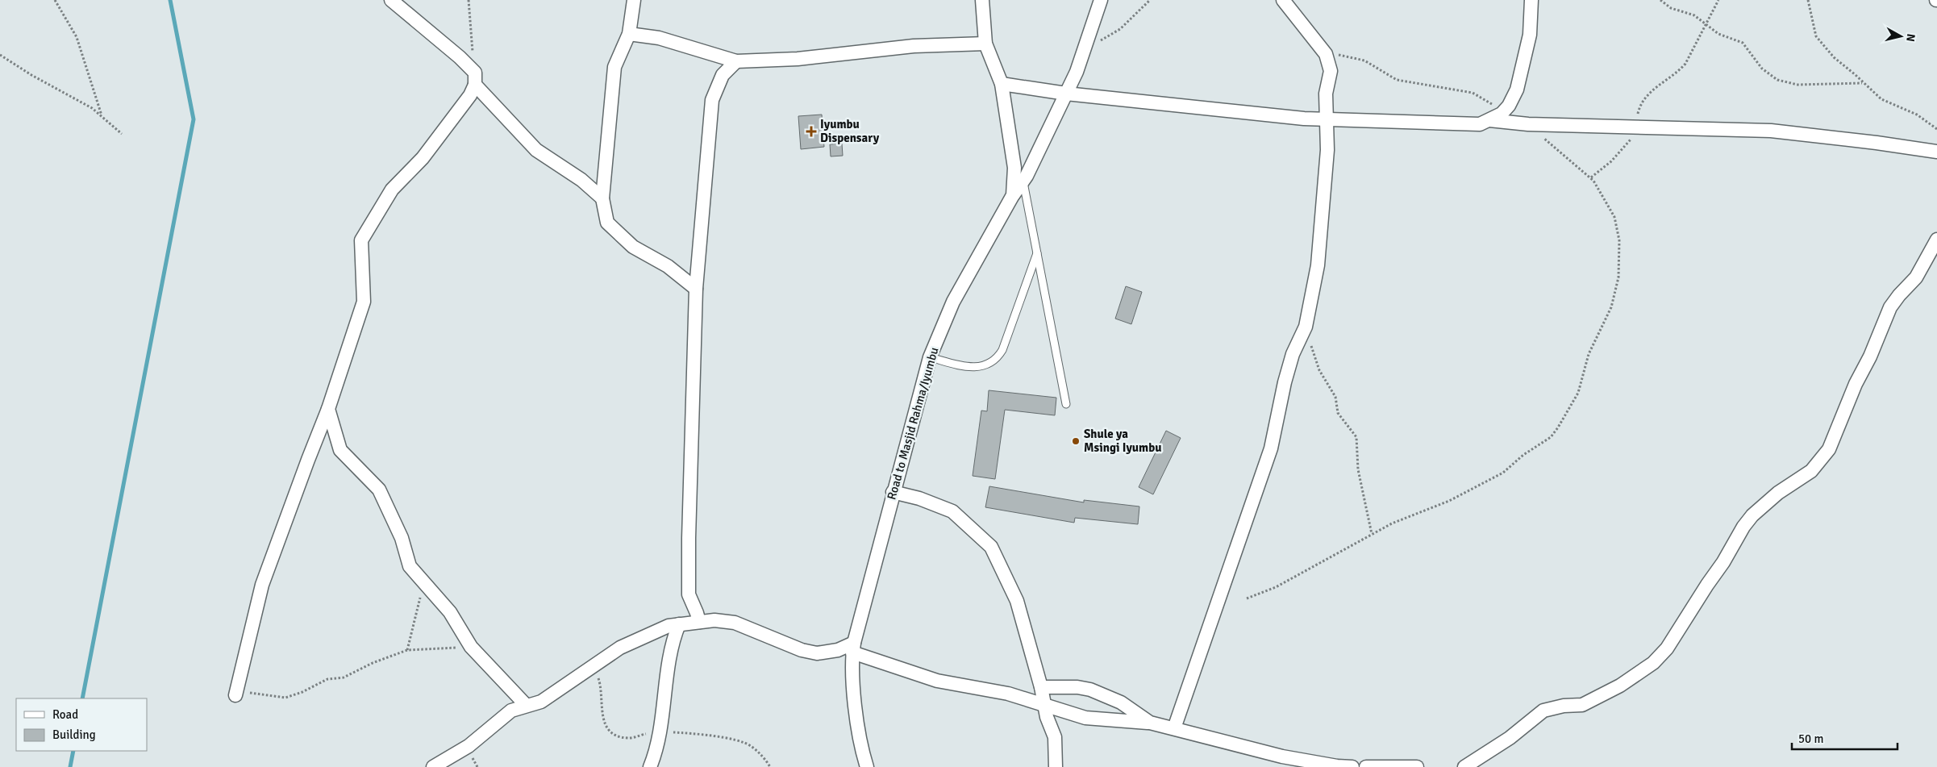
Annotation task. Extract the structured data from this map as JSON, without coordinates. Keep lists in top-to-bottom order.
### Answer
{
  "streets": {
    "street": ["Road to Masjid Rahma/Iyumbu"]
  },
  "places": {
    "health": ["Iyumbu Dispensary"],
    "other": ["Shule ya Msingi Iyumbu"]
  },
  "legend": ["Road", "Building"],
  "scale_bar": "50 m",
  "north": "right"
}
